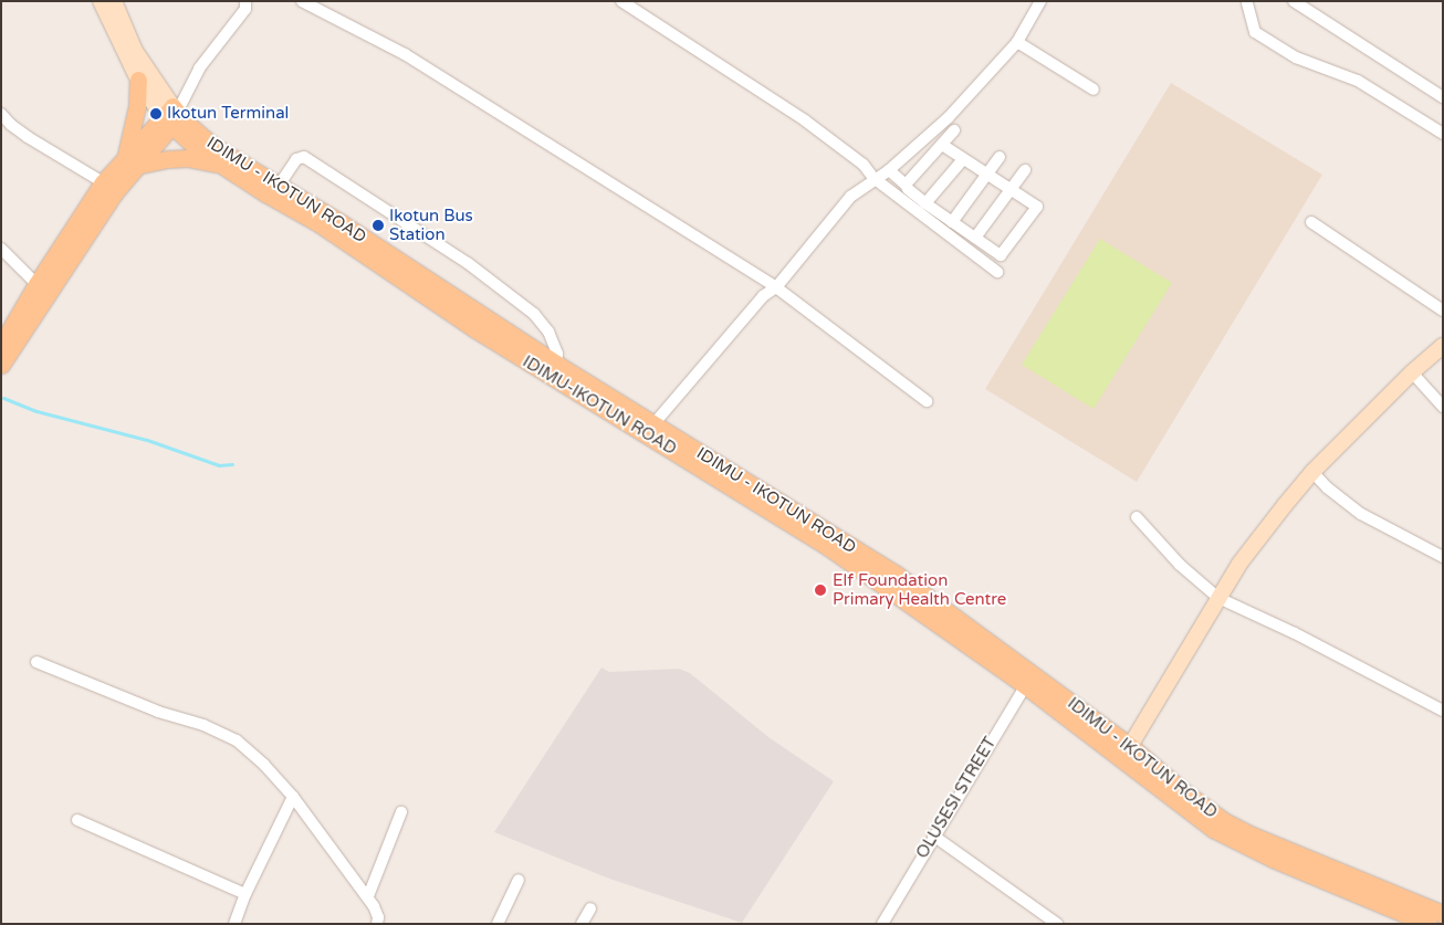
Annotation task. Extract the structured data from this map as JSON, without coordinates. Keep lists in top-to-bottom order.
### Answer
{
  "streets": {
    "main road": ["IDIMU - IKOTUN ROAD", "IDIMU-IKOTUN ROAD"],
    "street": ["OLUSESI STREET"]
  },
  "crossings": [
    ["IDIMU - IKOTUN ROAD", "IDIMU-IKOTUN ROAD"],
    ["IDIMU - IKOTUN ROAD", "OLUSESI STREET"],
    ["IDIMU-IKOTUN ROAD", "OLUSESI STREET"]
  ],
  "places": ["Ikotun Terminal", "Ikotun Bus Station", "Elf Foundation Primary Health Centre"]
}
